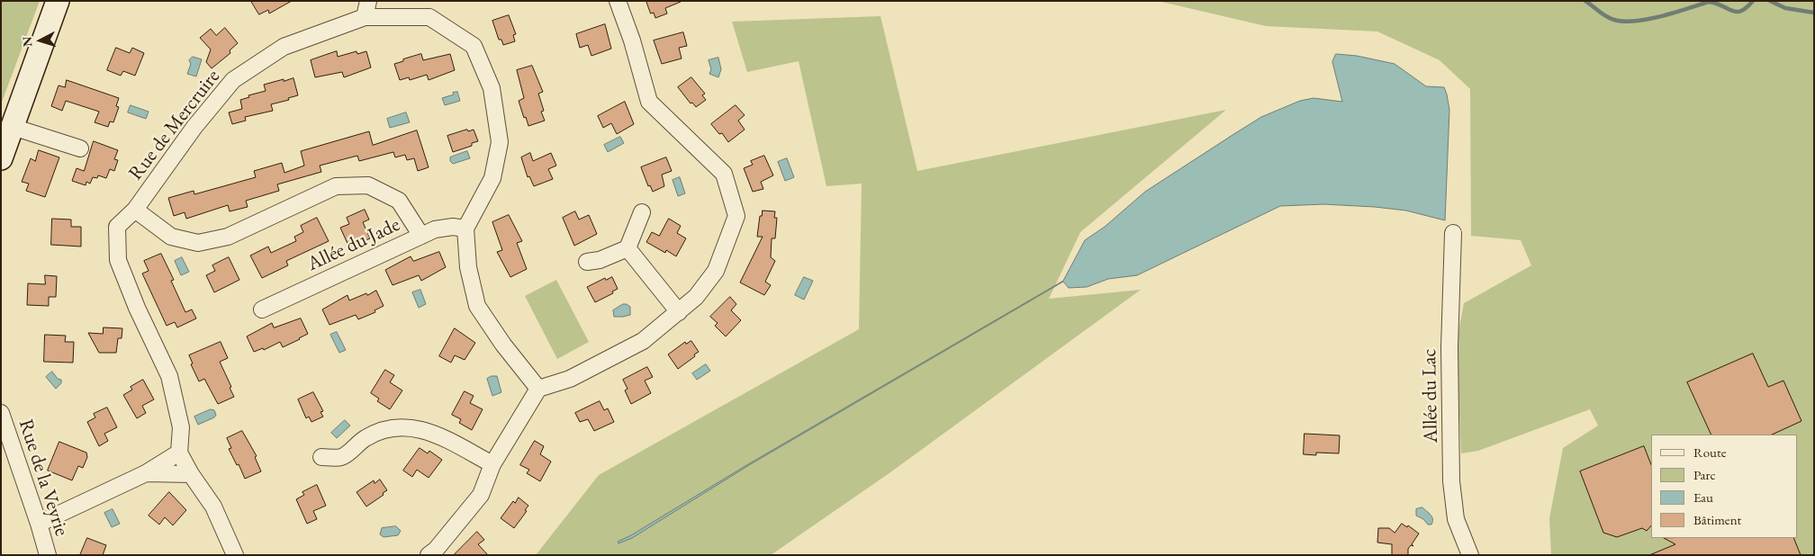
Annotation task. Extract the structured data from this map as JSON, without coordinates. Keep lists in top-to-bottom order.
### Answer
{
  "streets": {
    "street": [
      "Rue de Mercruire",
      "Allée du Jade",
      "Allée du Lac",
      "Rue de la Veyrie"
    ]
  },
  "crossings": [
    ["Rue de Mercruire", "Allée du Jade"]
  ],
  "legend": [
    "Route",
    "Parc",
    "Eau",
    "Bâtiment"
  ],
  "north": "left"
}
